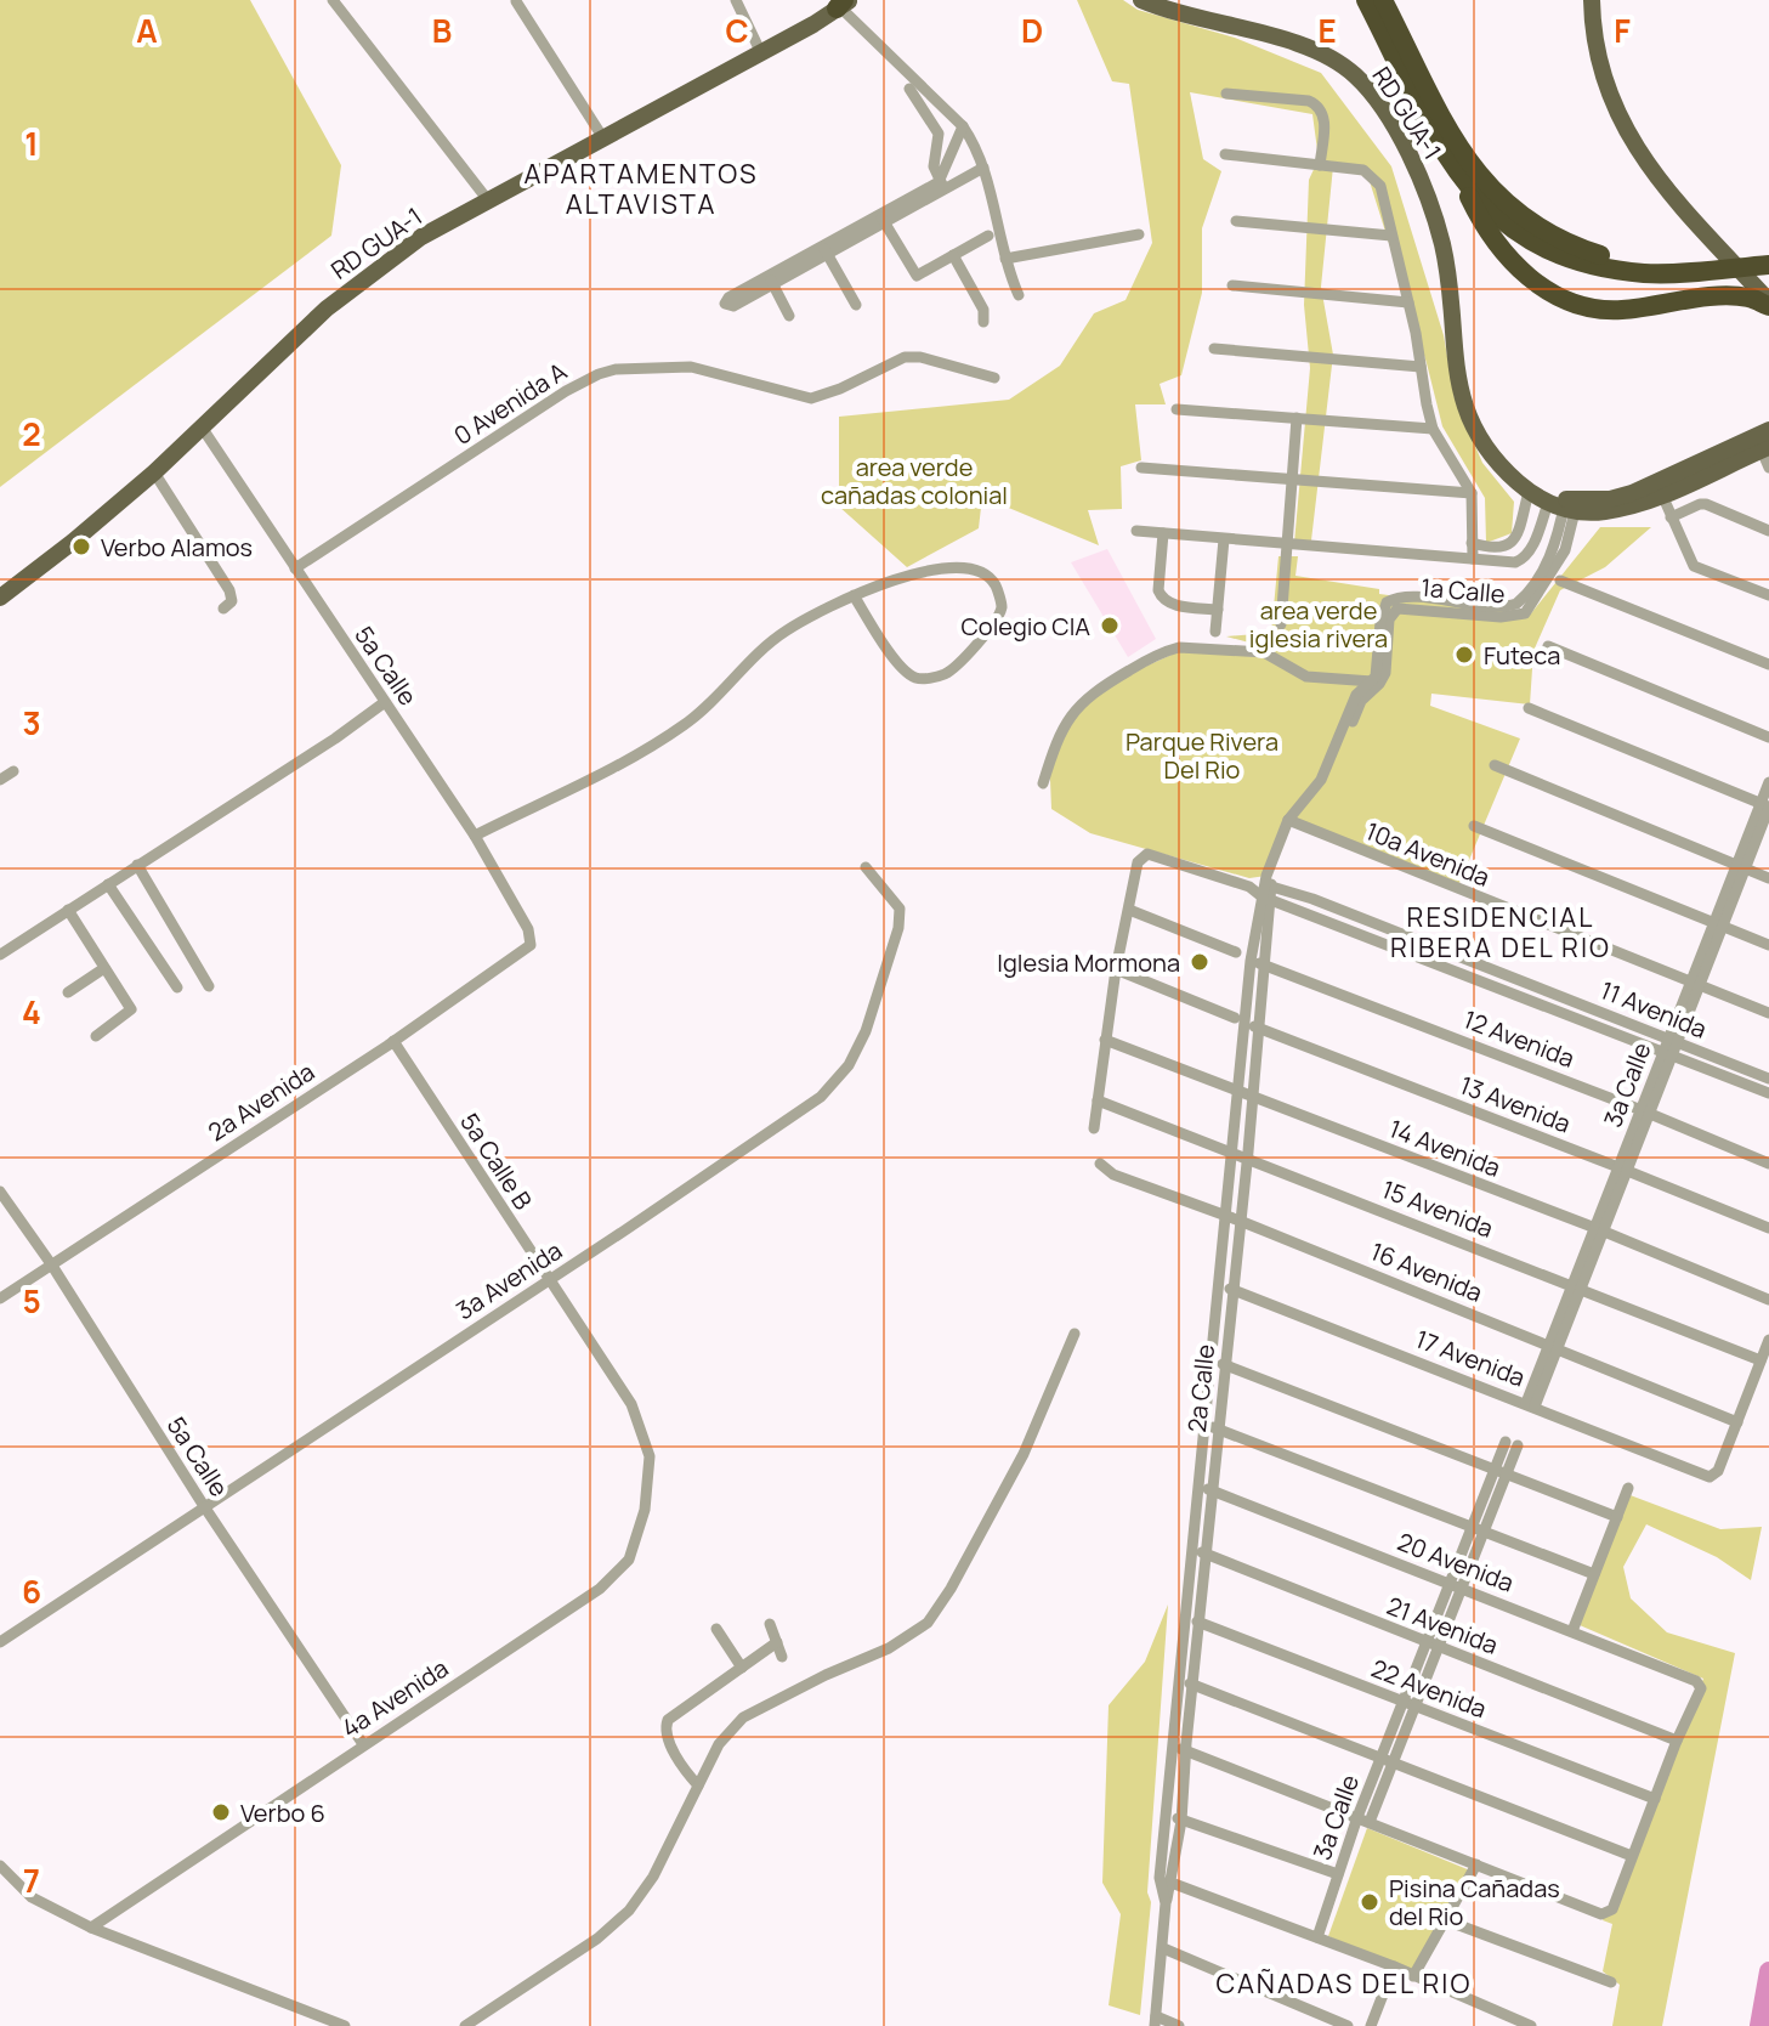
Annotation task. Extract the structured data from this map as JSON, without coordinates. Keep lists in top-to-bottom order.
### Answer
{
  "streets": {
    "main road": ["RD GUA-1"],
    "street": [
      "0 Avenida A",
      "1a Calle",
      "5a Calle",
      "10a Avenida",
      "11 Avenida",
      "12 Avenida",
      "3a Calle",
      "2a Avenida",
      "13 Avenida",
      "14 Avenida",
      "5a Calle B",
      "15 Avenida",
      "16 Avenida",
      "3a Avenida",
      "17 Avenida",
      "2a Calle",
      "20 Avenida",
      "21 Avenida",
      "22 Avenida",
      "4a Avenida"
    ]
  },
  "crossings": [
    ["RD GUA-1", "1a Calle"],
    ["RD GUA-1", "5a Calle"],
    ["0 Avenida A", "5a Calle"],
    ["1a Calle", "10a Avenida"],
    ["1a Calle", "11 Avenida"],
    ["1a Calle", "2a Calle"],
    ["5a Calle", "2a Avenida"],
    ["5a Calle", "3a Avenida"],
    ["5a Calle", "4a Avenida"],
    ["10a Avenida", "3a Calle"],
    ["11 Avenida", "3a Calle"],
    ["11 Avenida", "2a Calle"],
    ["12 Avenida", "3a Calle"],
    ["12 Avenida", "2a Calle"],
    ["3a Calle", "13 Avenida"],
    ["3a Calle", "14 Avenida"],
    ["3a Calle", "15 Avenida"],
    ["3a Calle", "16 Avenida"],
    ["3a Calle", "17 Avenida"],
    ["3a Calle", "20 Avenida"],
    ["3a Calle", "21 Avenida"],
    ["3a Calle", "22 Avenida"],
    ["2a Avenida", "5a Calle B"],
    ["13 Avenida", "2a Calle"],
    ["14 Avenida", "2a Calle"],
    ["5a Calle B", "3a Avenida"],
    ["5a Calle B", "4a Avenida"],
    ["15 Avenida", "2a Calle"],
    ["16 Avenida", "17 Avenida"],
    ["16 Avenida", "2a Calle"],
    ["17 Avenida", "2a Calle"],
    ["2a Calle", "20 Avenida"],
    ["2a Calle", "21 Avenida"],
    ["2a Calle", "22 Avenida"],
    ["20 Avenida", "21 Avenida"]
  ],
  "districts": ["APARTAMENTOS ALTAVISTA", "RESIDENCIAL RIBERA DEL RIO", "CAÑADAS DEL RIO"],
  "parks": ["area verde cañadas colonial", "area verde iglesia rivera", "Parque Rivera Del Rio"],
  "places": [
    "Verbo Alamos",
    "Colegio CIA",
    "Futeca",
    "Iglesia Mormona",
    "Verbo 6",
    "Pisina Cañadas del Rio"
  ],
  "grid": {
    "columns": [
      "A",
      "B",
      "C",
      "D",
      "E",
      "F"
    ],
    "rows": [
      "1",
      "2",
      "3",
      "4",
      "5",
      "6",
      "7"
    ]
  }
}
